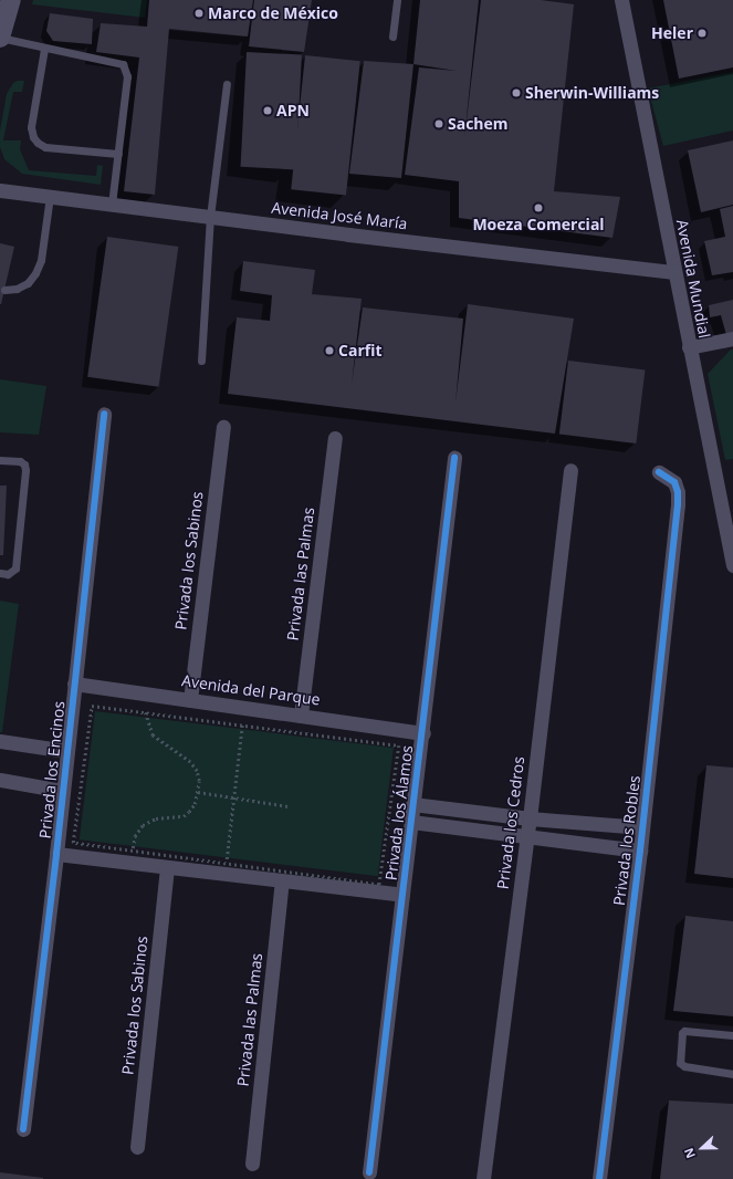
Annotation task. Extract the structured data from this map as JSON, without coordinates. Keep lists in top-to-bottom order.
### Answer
{
  "streets": {
    "street": [
      "Avenida José María",
      "Avenida Mundial",
      "Privada los Sabinos",
      "Privada las Palmas",
      "Avenida del Parque",
      "Privada los Encinos",
      "Privada los Álamos",
      "Privada los Cedros",
      "Privada los Robles"
    ]
  },
  "crossings": [
    ["Avenida José María", "Avenida Mundial"],
    ["Privada los Sabinos", "Avenida del Parque"],
    ["Privada las Palmas", "Avenida del Parque"],
    ["Avenida del Parque", "Privada los Encinos"],
    ["Avenida del Parque", "Privada los Álamos"]
  ],
  "places": [
    "Marco de México",
    "Heler",
    "Sherwin-Williams",
    "APN",
    "Sachem",
    "Moeza Comercial",
    "Carfit"
  ],
  "north": "left"
}
